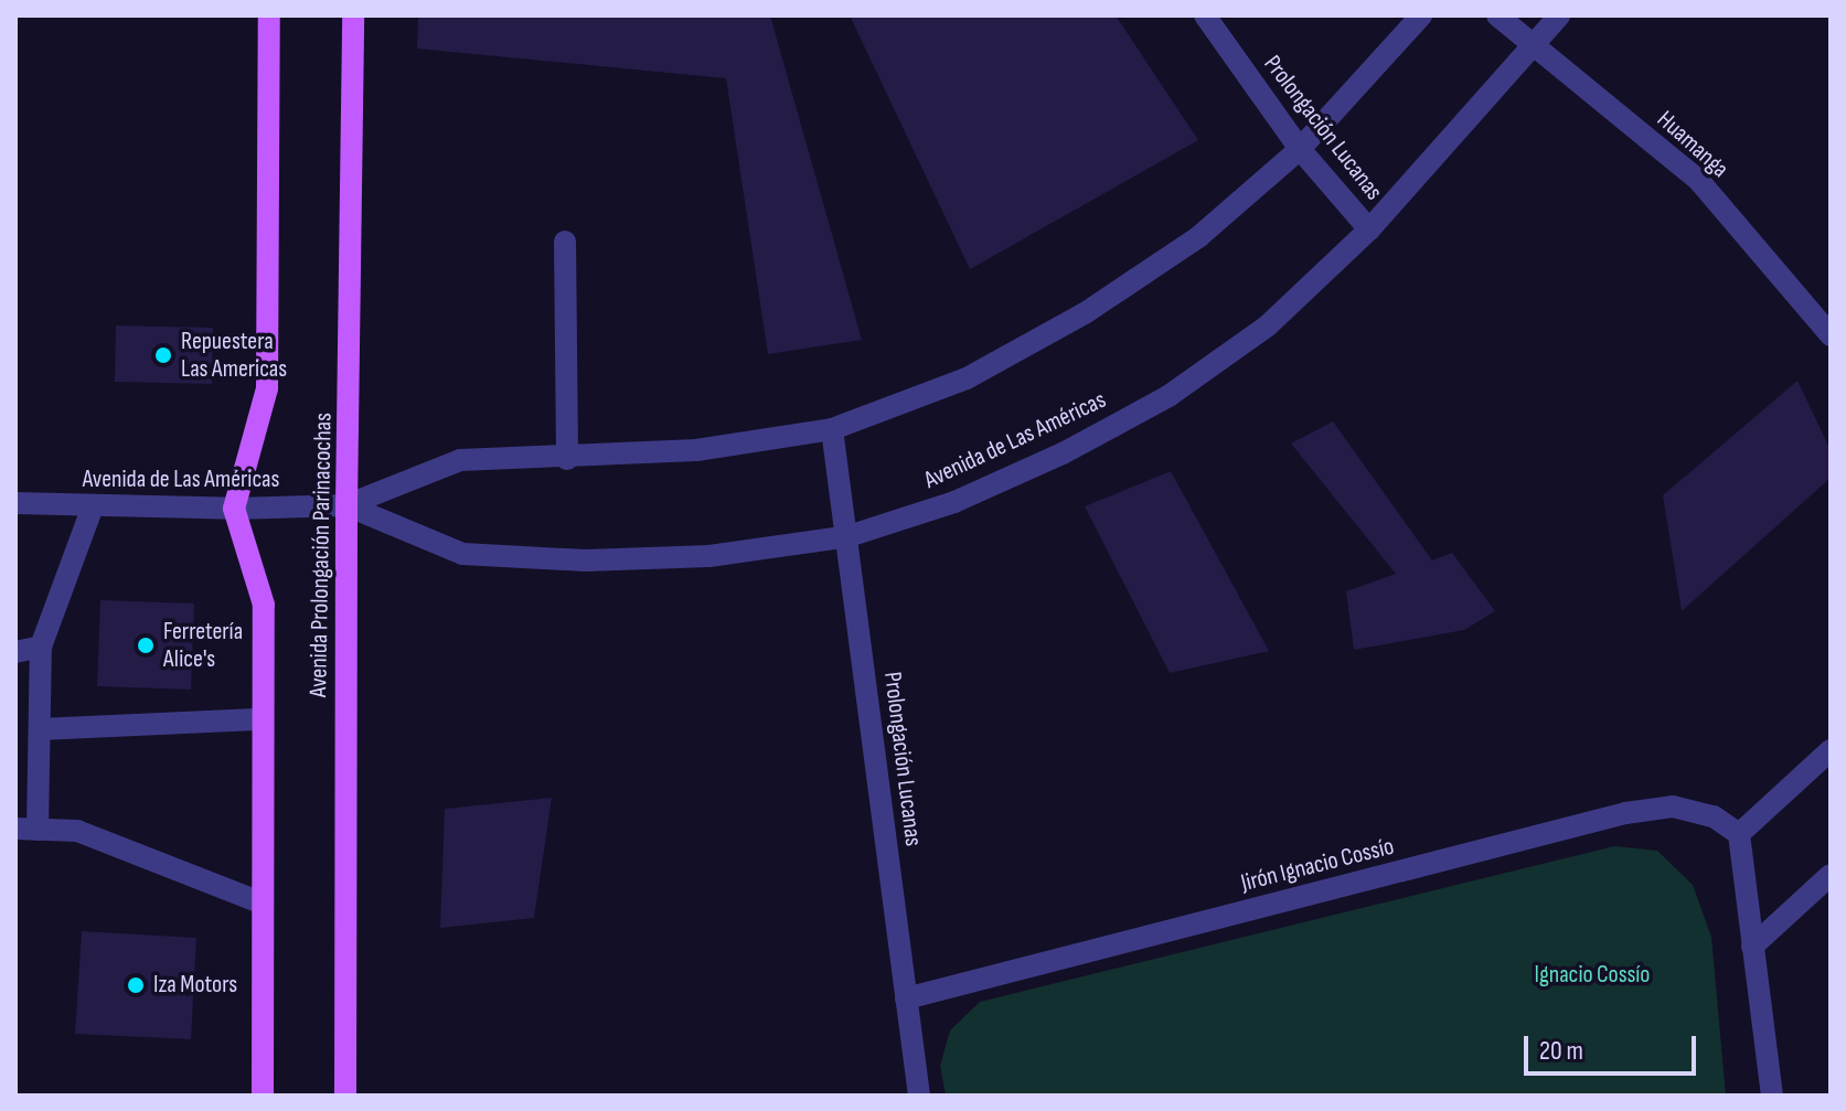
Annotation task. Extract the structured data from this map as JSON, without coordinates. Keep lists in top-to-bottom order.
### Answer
{
  "streets": {
    "main road": ["Avenida Prolongación Parinacochas"],
    "street": [
      "Prolongación Lucanas",
      "Huamanga",
      "Avenida de Las Américas",
      "Jirón Ignacio Cossío"
    ]
  },
  "crossings": [
    ["Prolongación Lucanas", "Avenida de Las Américas"],
    ["Prolongación Lucanas", "Jirón Ignacio Cossío"],
    ["Huamanga", "Avenida de Las Américas"],
    ["Avenida de Las Américas", "Avenida Prolongación Parinacochas"]
  ],
  "parks": ["Ignacio Cossío"],
  "places": ["Repuestera Las Americas", "Ferretería Alice's", "Iza Motors"],
  "scale_bar": "20 m"
}
